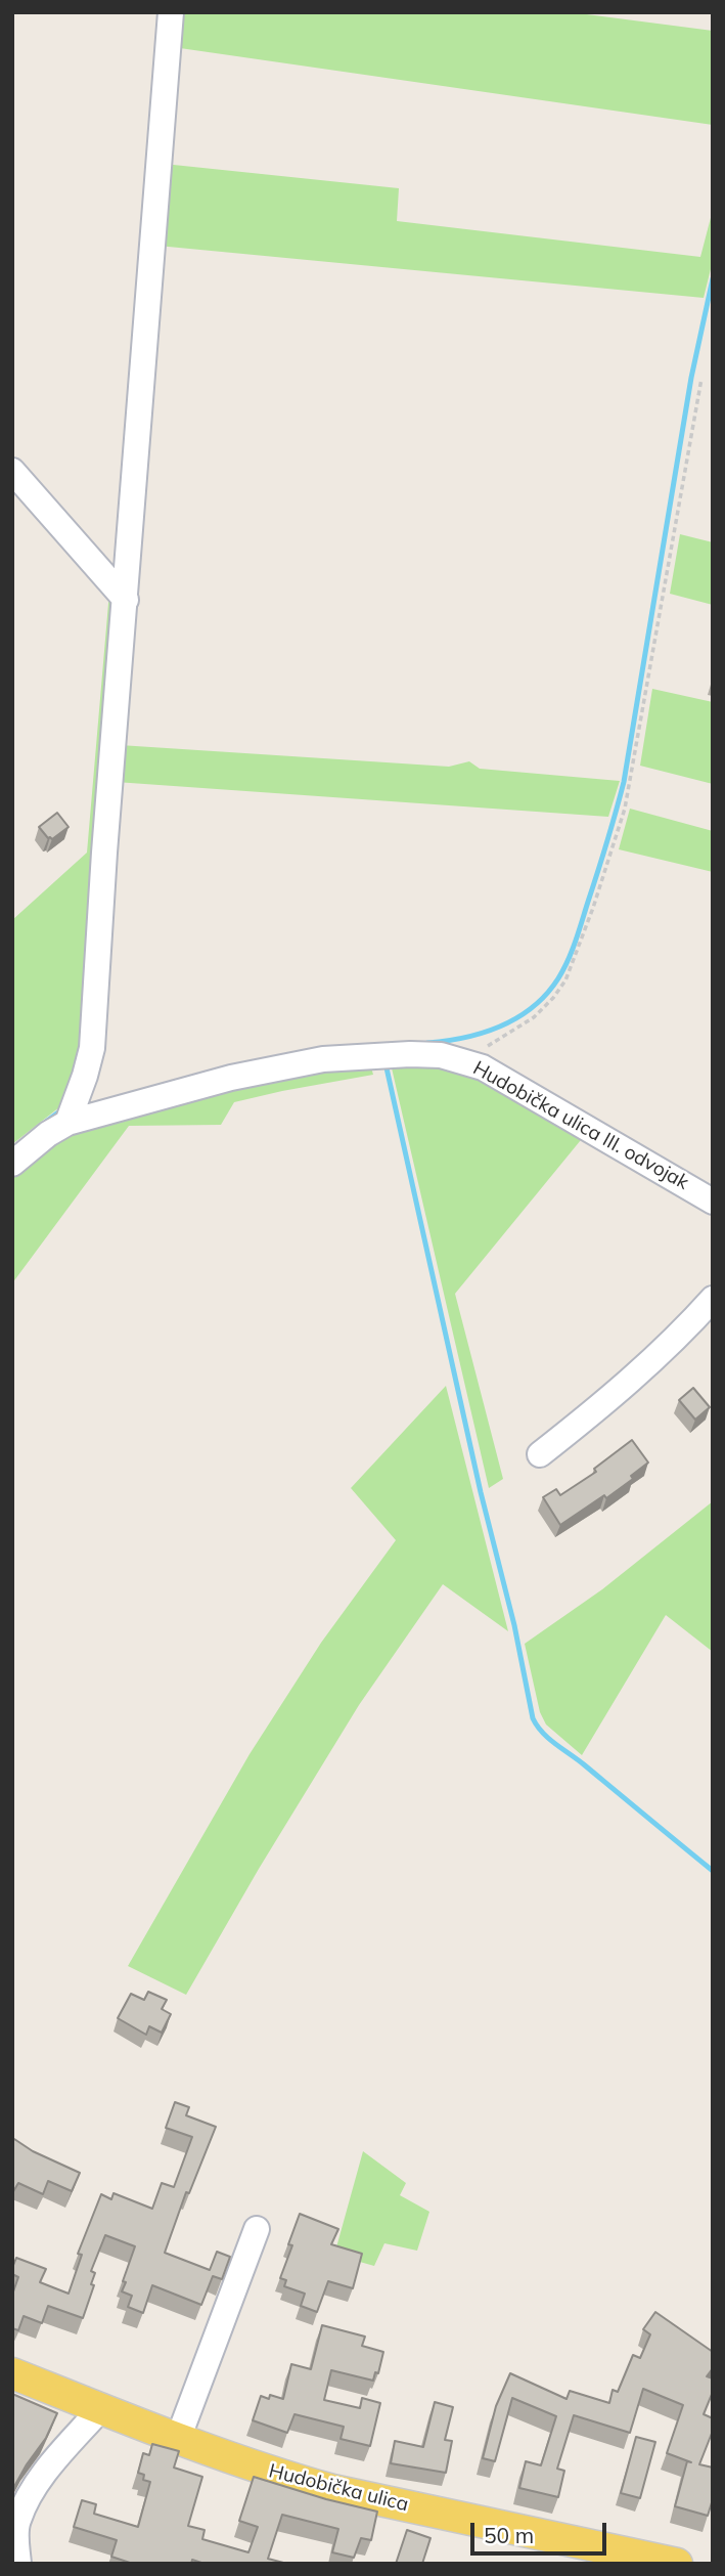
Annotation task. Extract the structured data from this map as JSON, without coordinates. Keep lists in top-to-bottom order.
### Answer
{
  "streets": {
    "main road": ["Hudobička ulica"],
    "street": ["Hudobička ulica III. odvojak"]
  },
  "scale_bar": "50 m"
}
